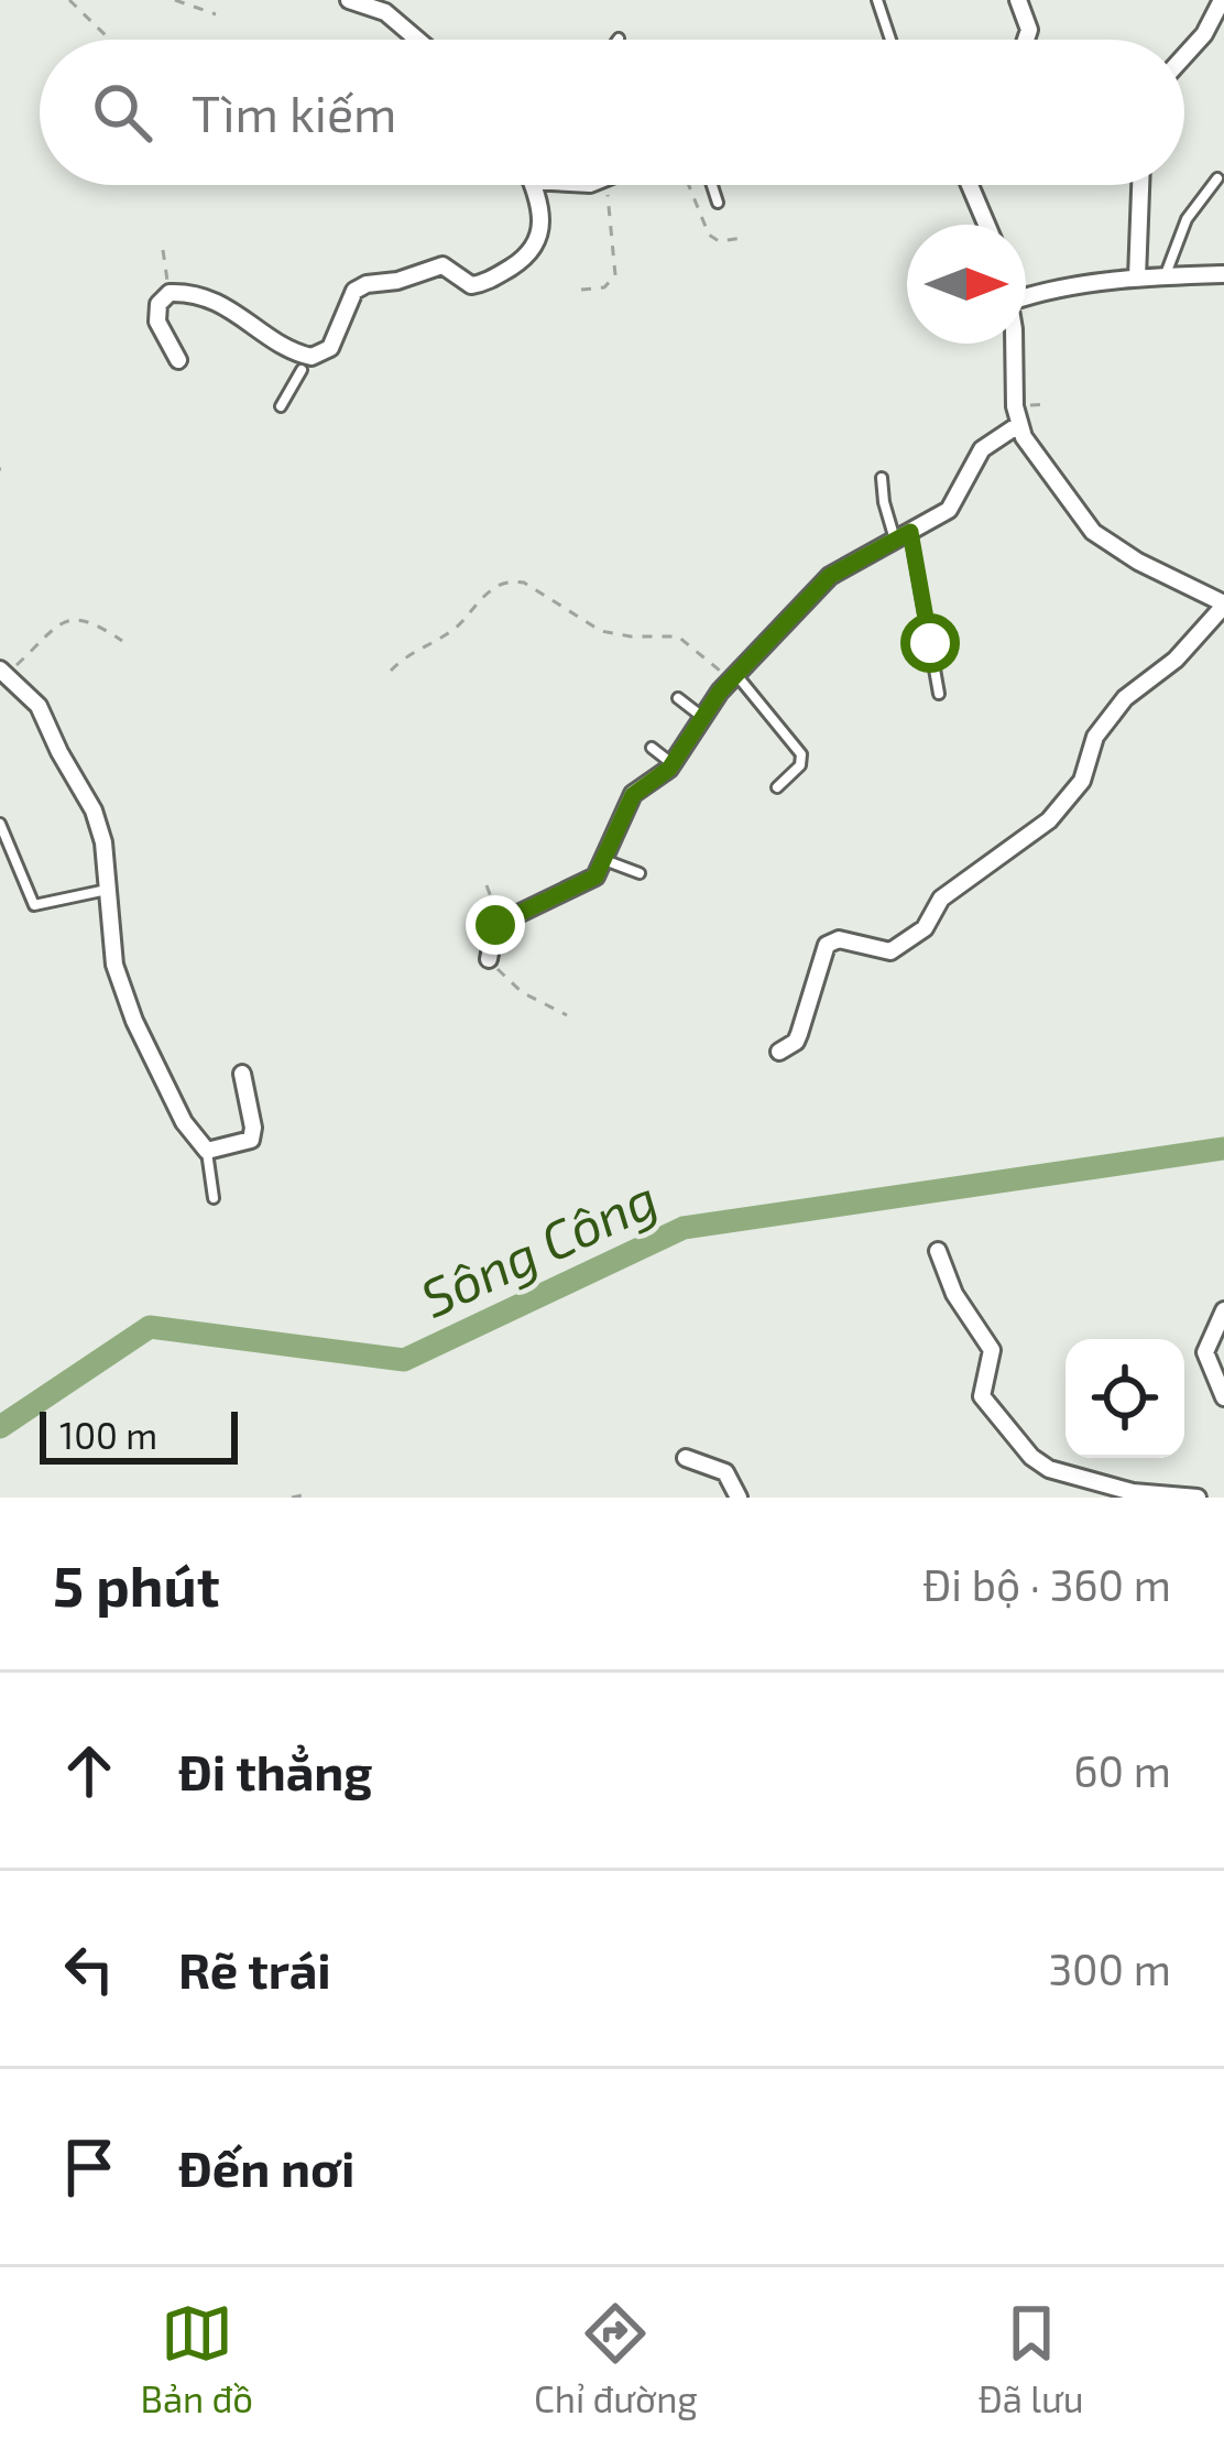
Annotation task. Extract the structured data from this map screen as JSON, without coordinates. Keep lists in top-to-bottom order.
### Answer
{
  "water": ["Sông Công"],
  "scale_bar": "100 m",
  "north": "right",
  "page": {
    "search": "Tìm kiếm",
    "scale": "100 m",
    "heading": ["5 phút", "Đi bộ · 360 m"],
    "list": [
      ["Đi thẳng", "60 m"],
      ["Rẽ trái", "300 m"],
      "Đến nơi"
    ],
    "nav": ["Bản đồ", "Chỉ đường", "Đã lưu"]
  }
}
